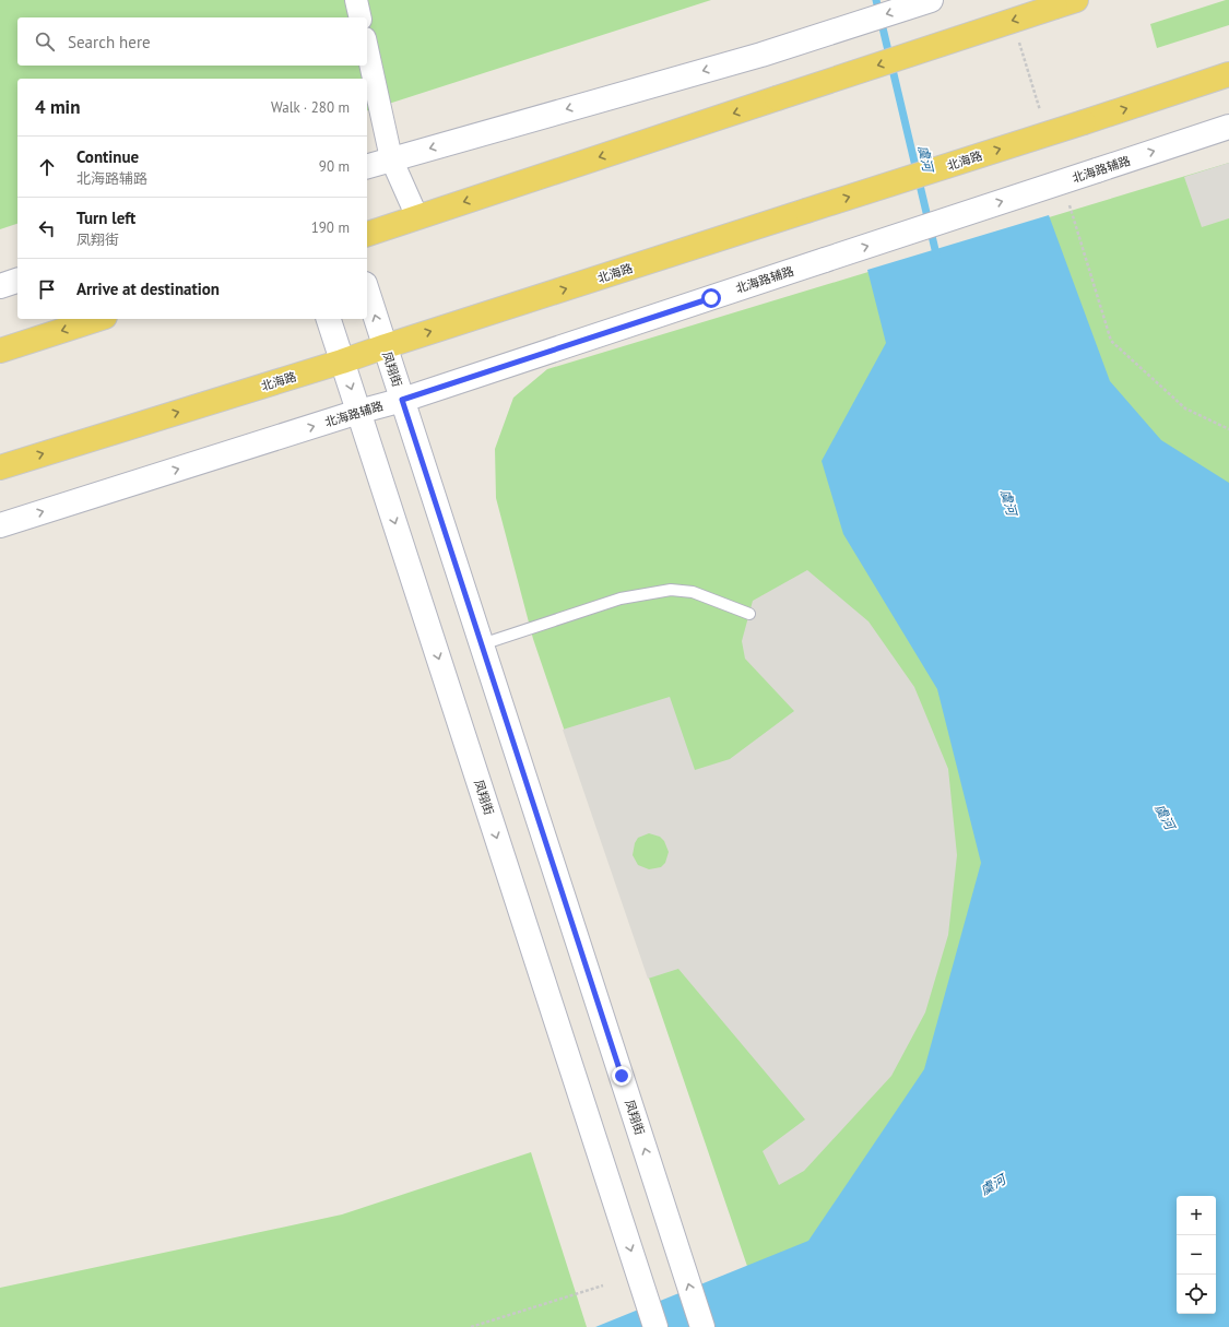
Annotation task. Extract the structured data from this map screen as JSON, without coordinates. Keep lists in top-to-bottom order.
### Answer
{
  "streets": {
    "main road": ["北海路"],
    "street": ["北海路辅路", "凤翔街"]
  },
  "crossings": [
    ["北海路", "凤翔街"],
    ["北海路辅路", "凤翔街"]
  ],
  "one_way": ["北海路辅路"],
  "water": ["虞河"],
  "page": {
    "search": "Search here",
    "heading": ["4 min", "Walk · 280 m"],
    "list": [
      ["Continue", "北海路辅路", "90 m"],
      ["Turn left", "凤翔街", "190 m"],
      "Arrive at destination"
    ],
    "map_buttons": ["+", "−"]
  }
}
